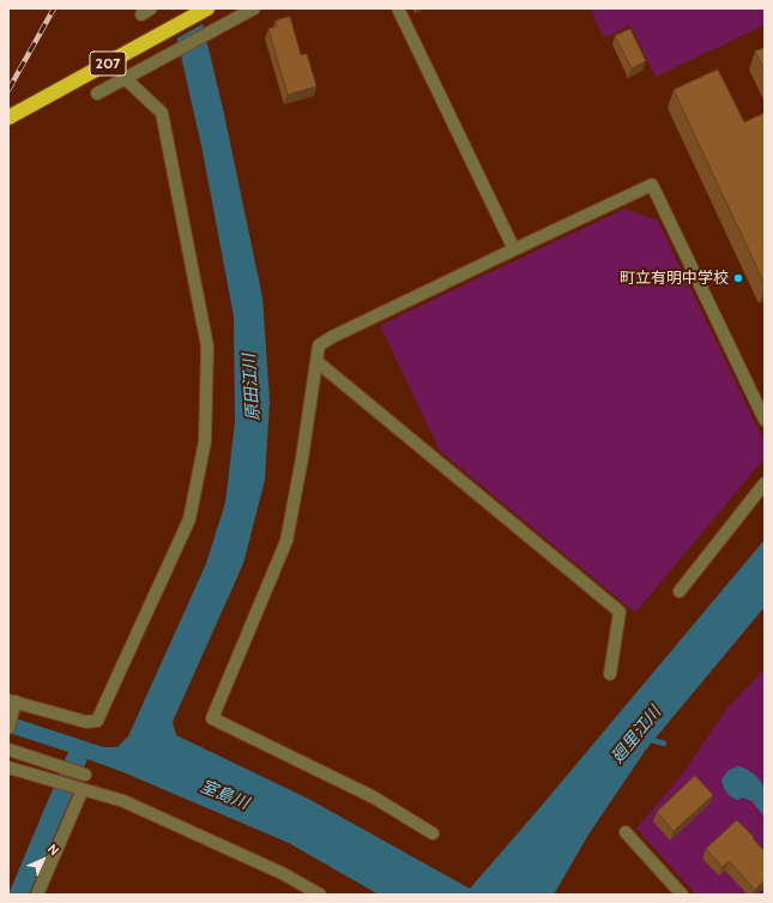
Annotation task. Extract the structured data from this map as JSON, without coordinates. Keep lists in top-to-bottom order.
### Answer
{
  "streets": {
    "highway": ["207"]
  },
  "water": ["原田江川", "廻里江川", "室島川"],
  "places": ["町立有明中学校"],
  "north": "top right"
}
